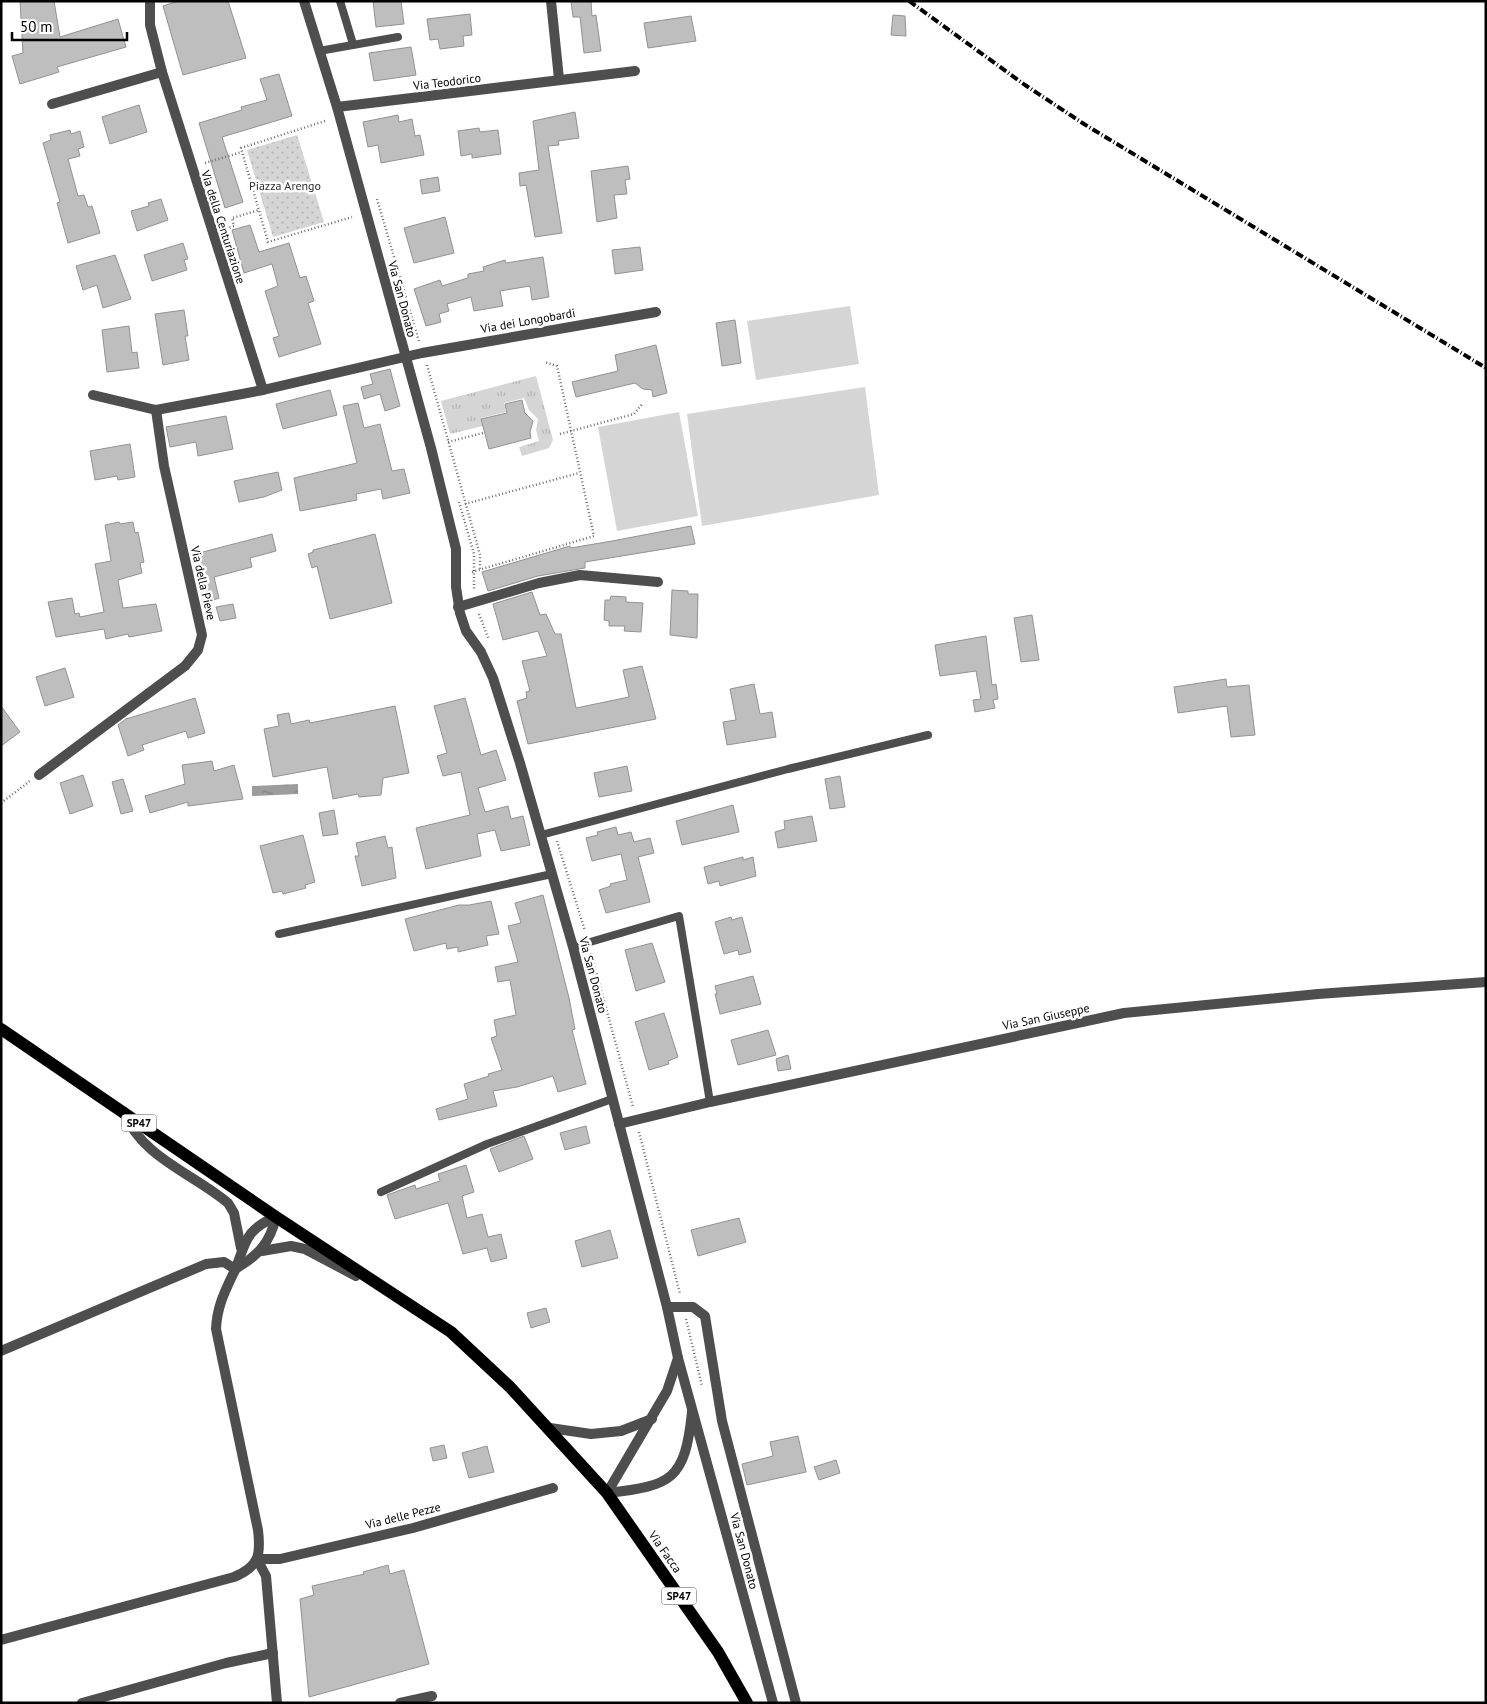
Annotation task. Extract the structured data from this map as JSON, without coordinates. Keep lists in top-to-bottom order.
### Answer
{
  "streets": {
    "main road": ["SP47", "Via Facca"],
    "street": [
      "Via Teodorico",
      "Via della Centuriazione",
      "Via San Donato",
      "Via dei Longobardi",
      "Via della Pieve",
      "Via San Giuseppe",
      "Via delle Pezze"
    ]
  },
  "crossings": [
    ["Via Teodorico", "Via San Donato"],
    ["Via San Donato", "Via dei Longobardi"],
    ["Via San Donato", "Via San Giuseppe"],
    ["Via San Donato", "SP47"],
    ["Via San Donato", "Via Facca"],
    ["SP47", "Via Facca"]
  ],
  "parks": ["Piazza Arengo"],
  "scale_bar": "50 m"
}
